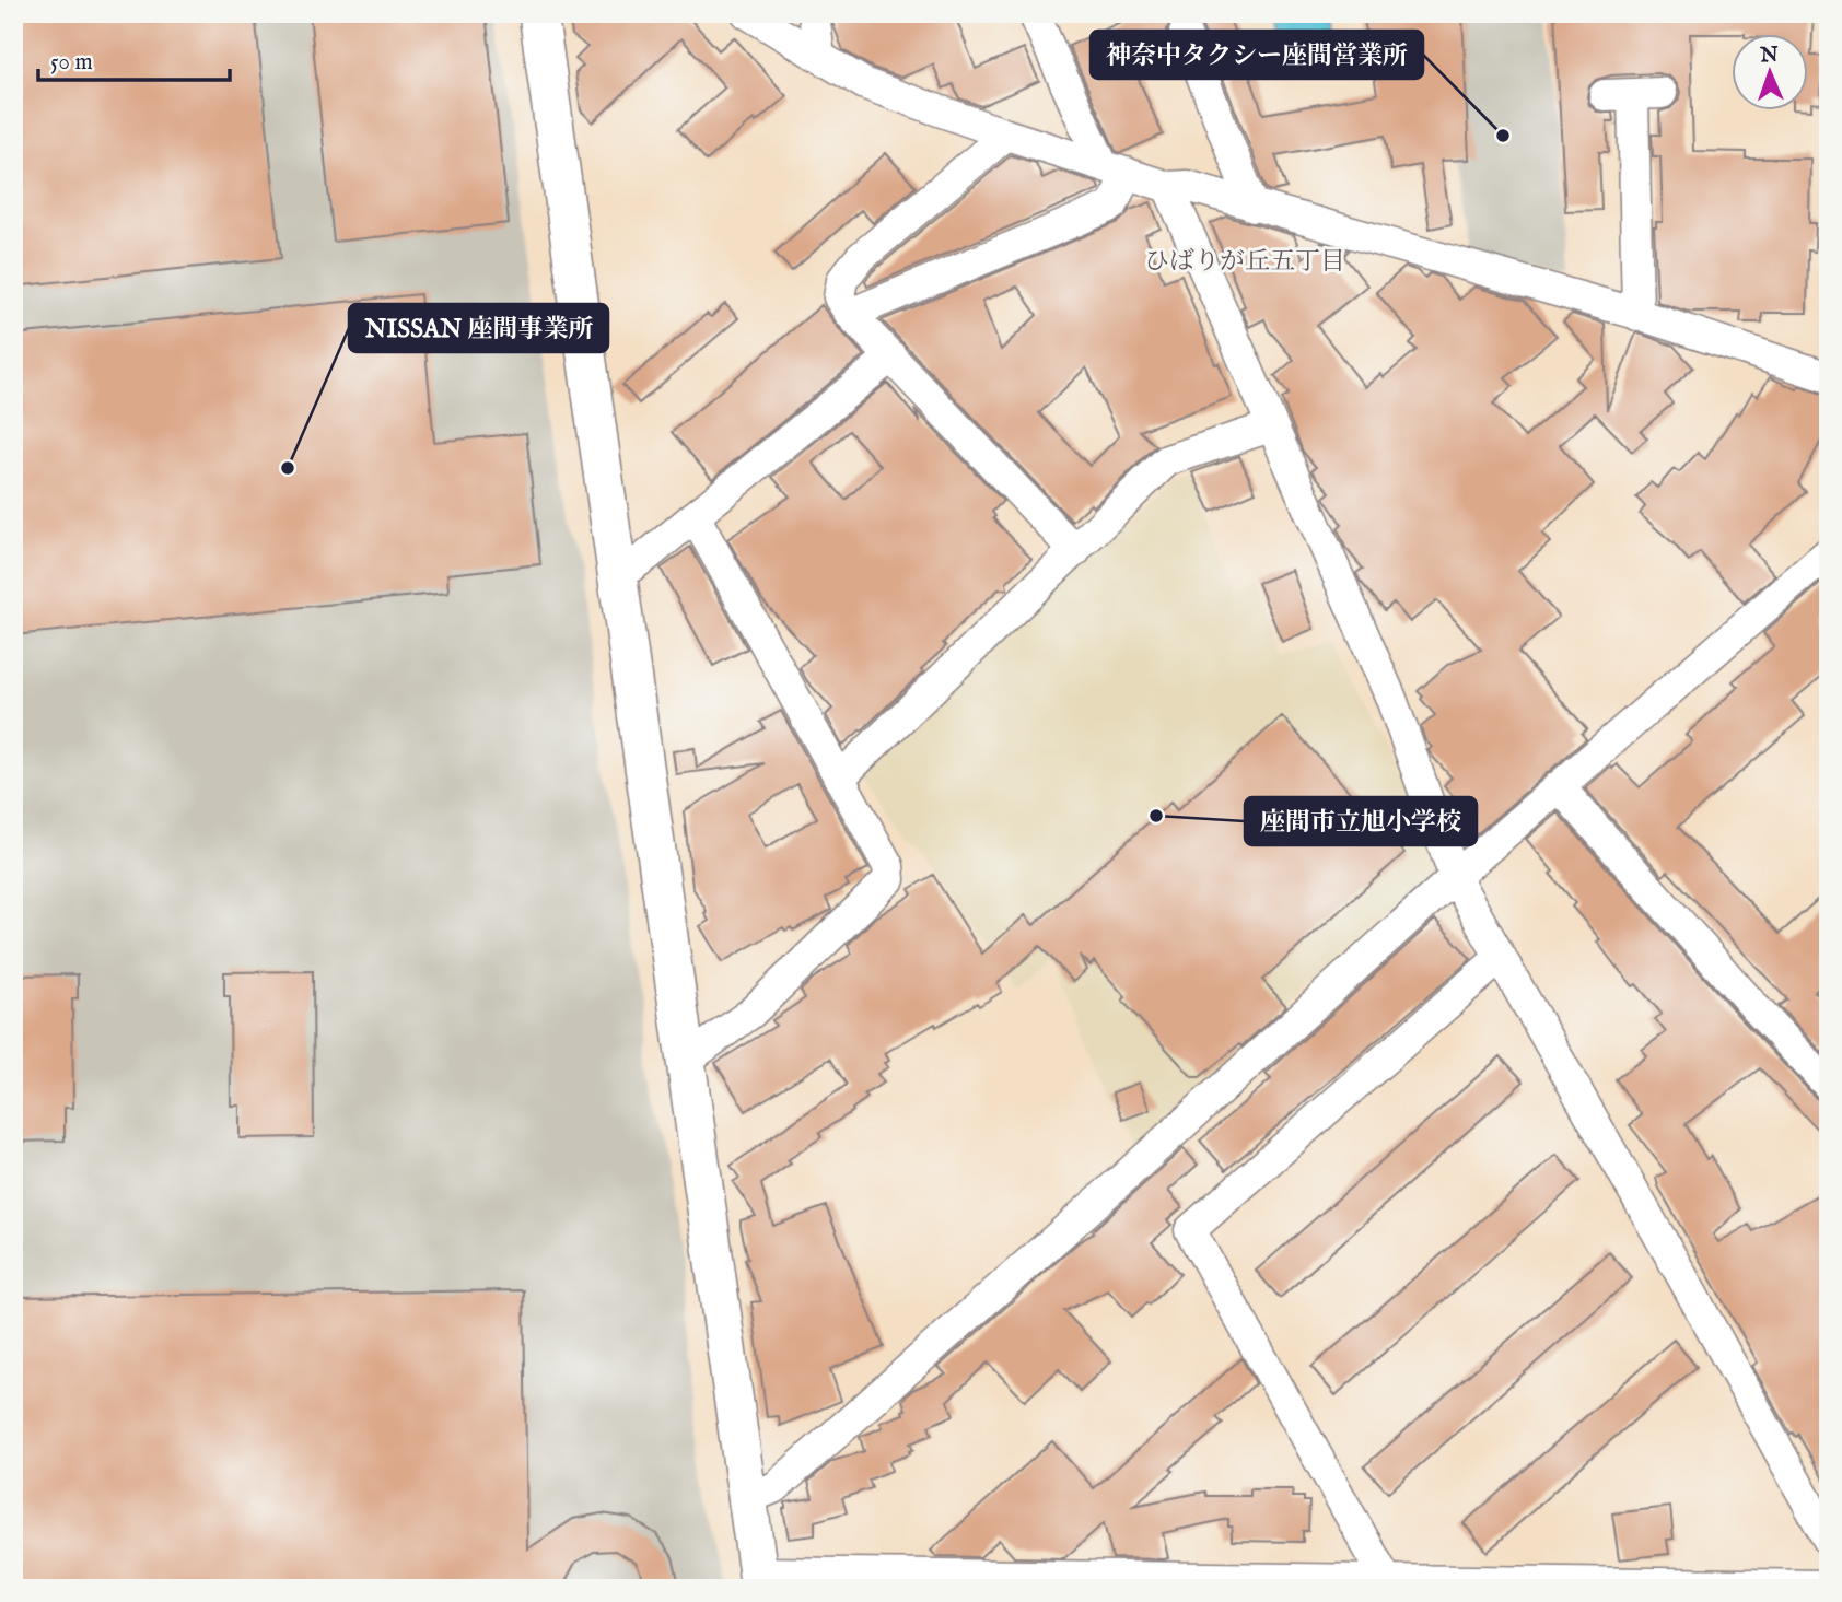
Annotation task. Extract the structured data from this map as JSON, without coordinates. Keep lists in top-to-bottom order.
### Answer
{
  "districts": ["ひばりが丘五丁目"],
  "places": ["神奈中タクシー座間営業所", "NISSAN 座間事業所", "座間市立旭小学校"],
  "scale_bar": "50 m",
  "north": "top"
}
